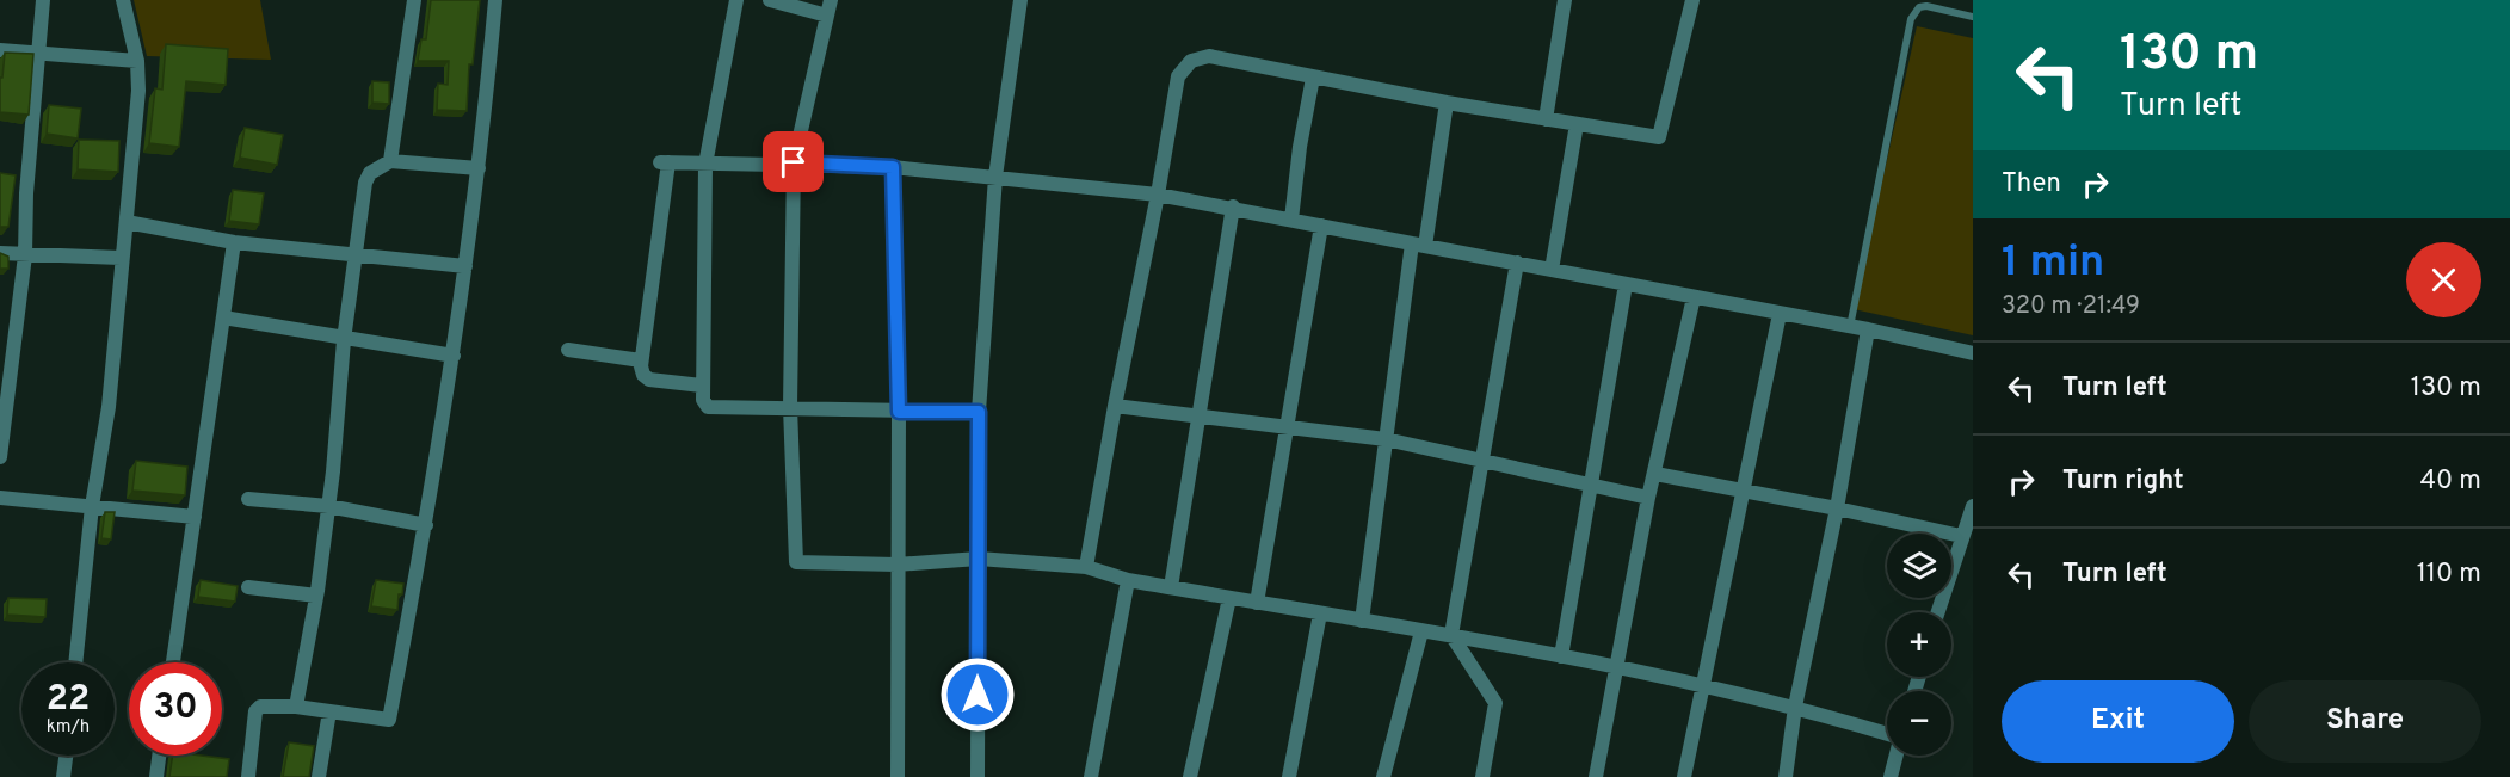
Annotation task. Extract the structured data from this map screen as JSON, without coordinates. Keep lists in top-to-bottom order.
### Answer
{
  "page": {
    "turn": ["130 m", "Turn left"],
    "then": "Then",
    "heading": ["1 min", "320 m · 21:49"],
    "list": [
      {
        "name": "Turn left",
        "value": "130 m"
      },
      {
        "name": "Turn right",
        "value": "40 m"
      },
      {
        "name": "Turn left",
        "value": "110 m"
      }
    ],
    "map_buttons": ["+", "−"],
    "speed": "22 km/h",
    "limit": "30",
    "buttons": ["Exit", "Share"]
  }
}
